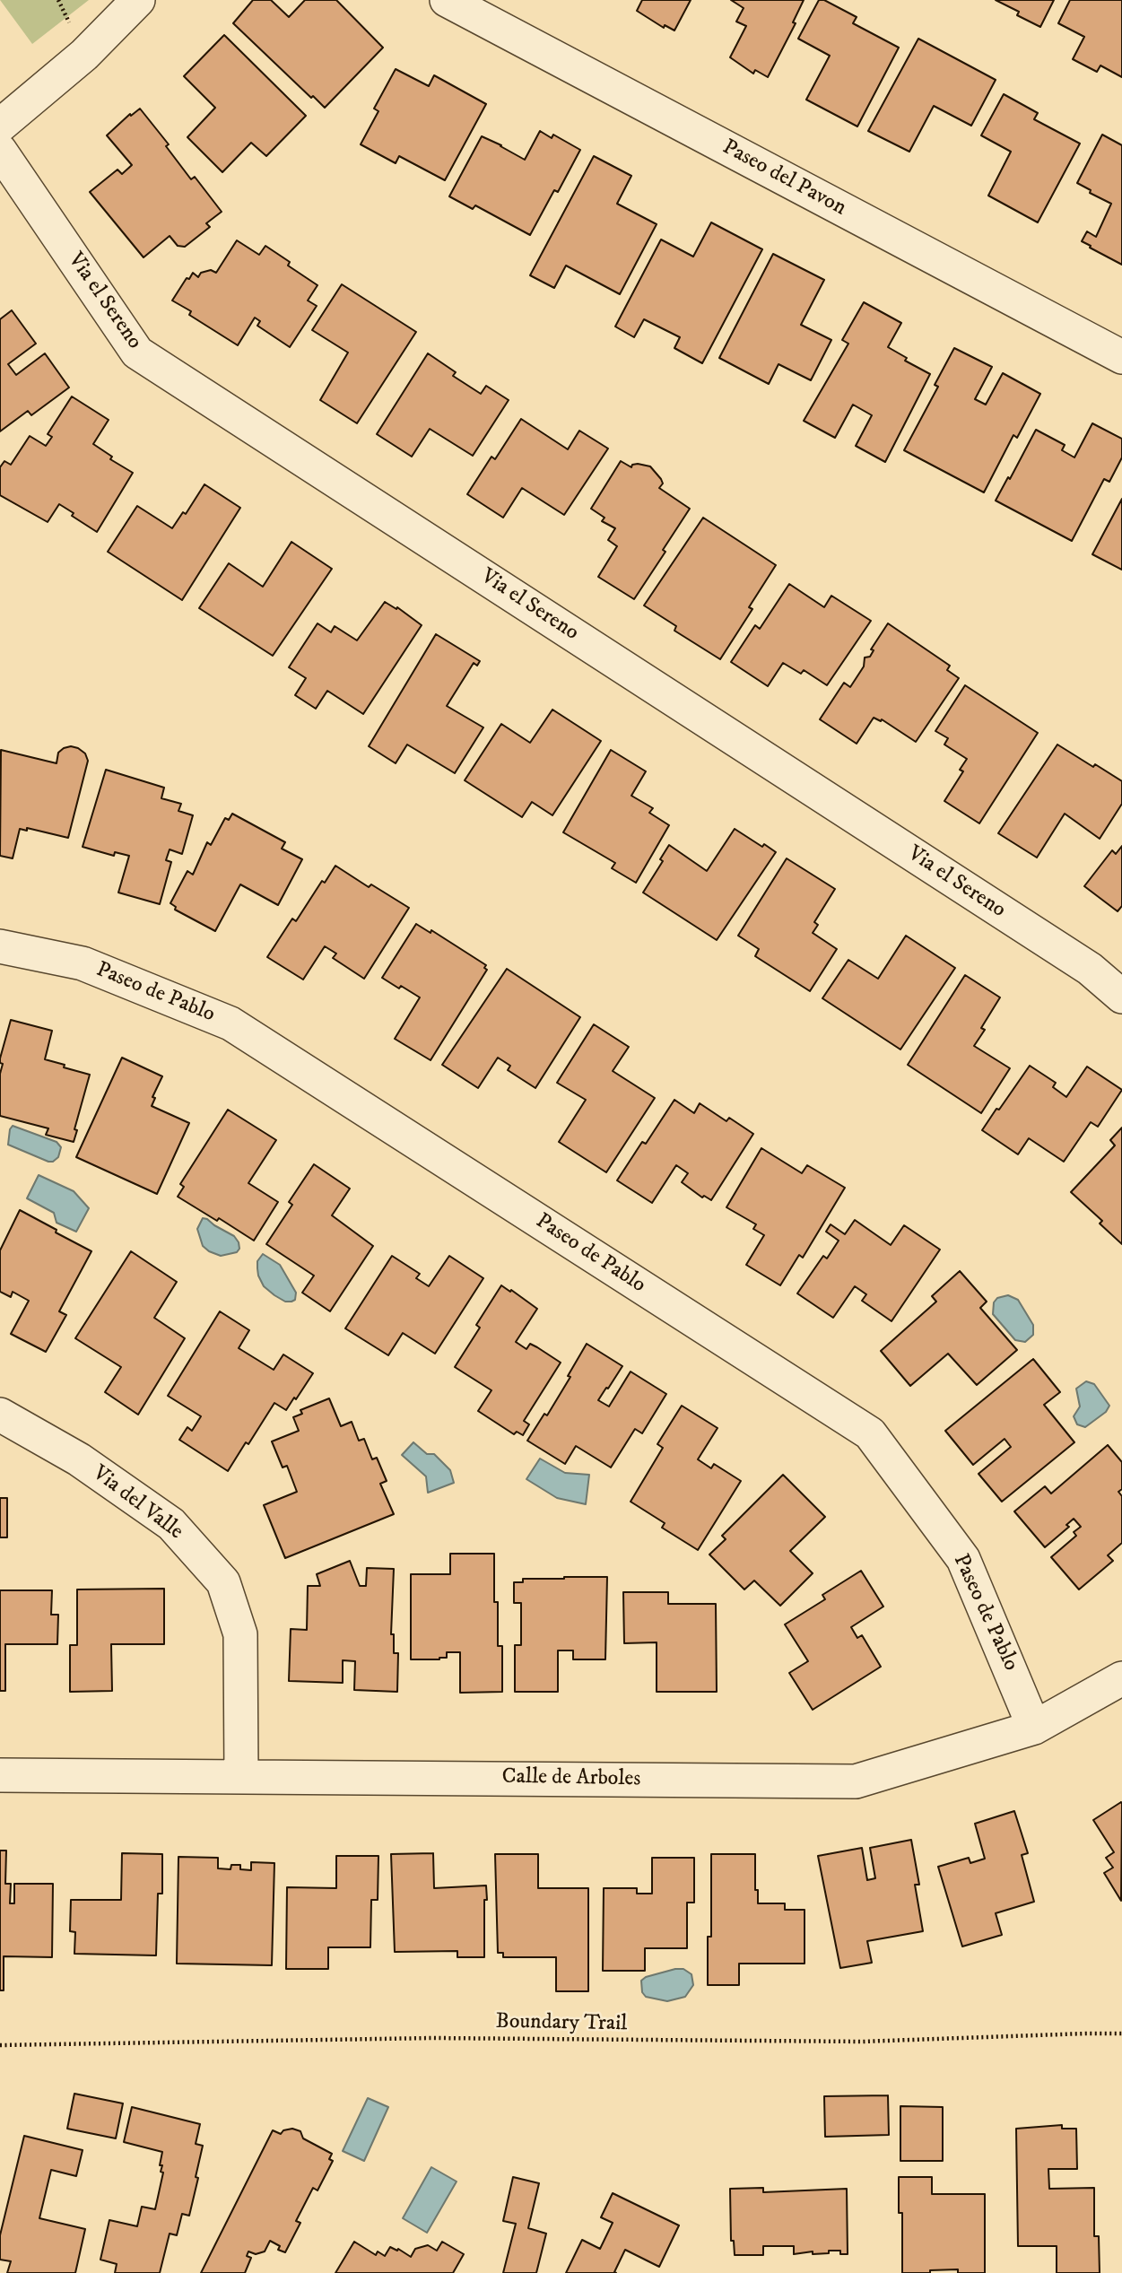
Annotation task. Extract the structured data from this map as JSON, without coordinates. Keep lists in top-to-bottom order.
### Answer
{
  "streets": {
    "street": [
      "Paseo del Pavon",
      "Via el Sereno",
      "Paseo de Pablo",
      "Via del Valle",
      "Calle de Arboles"
    ],
    "path": ["Boundary Trail"]
  },
  "crossings": [
    ["Paseo de Pablo", "Calle de Arboles"],
    ["Via del Valle", "Calle de Arboles"]
  ]
}
